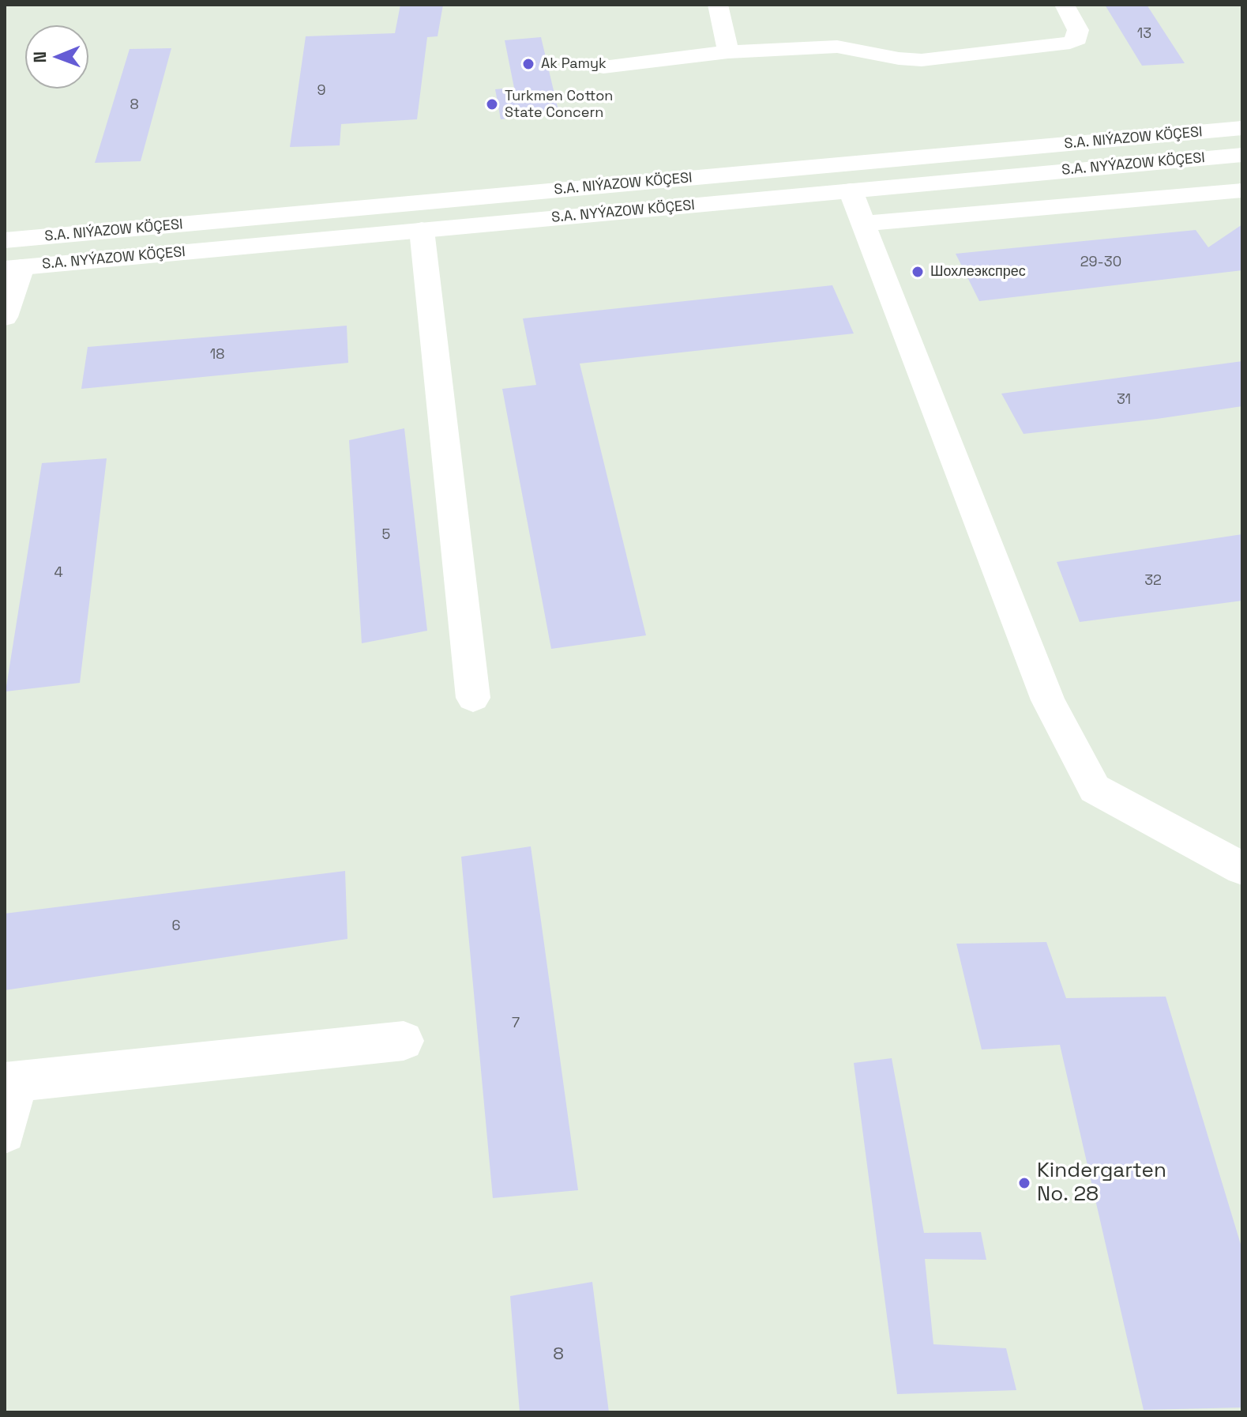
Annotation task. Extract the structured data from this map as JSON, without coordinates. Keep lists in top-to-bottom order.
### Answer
{
  "streets": {
    "main road": ["S.A. NIÝAZOW KÖÇESI", "S.A. NYÝAZOW KÖÇESI"]
  },
  "places": [
    "Ak Pamyk",
    "Turkmen Cotton State Concern",
    "Шохлеэкспрес",
    "Kindergarten No. 28"
  ],
  "house_numbers": [
    "13",
    "9",
    "8",
    "29-30",
    "18",
    "31",
    "5",
    "4",
    "32",
    "6",
    "7",
    "8"
  ],
  "north": "left"
}
